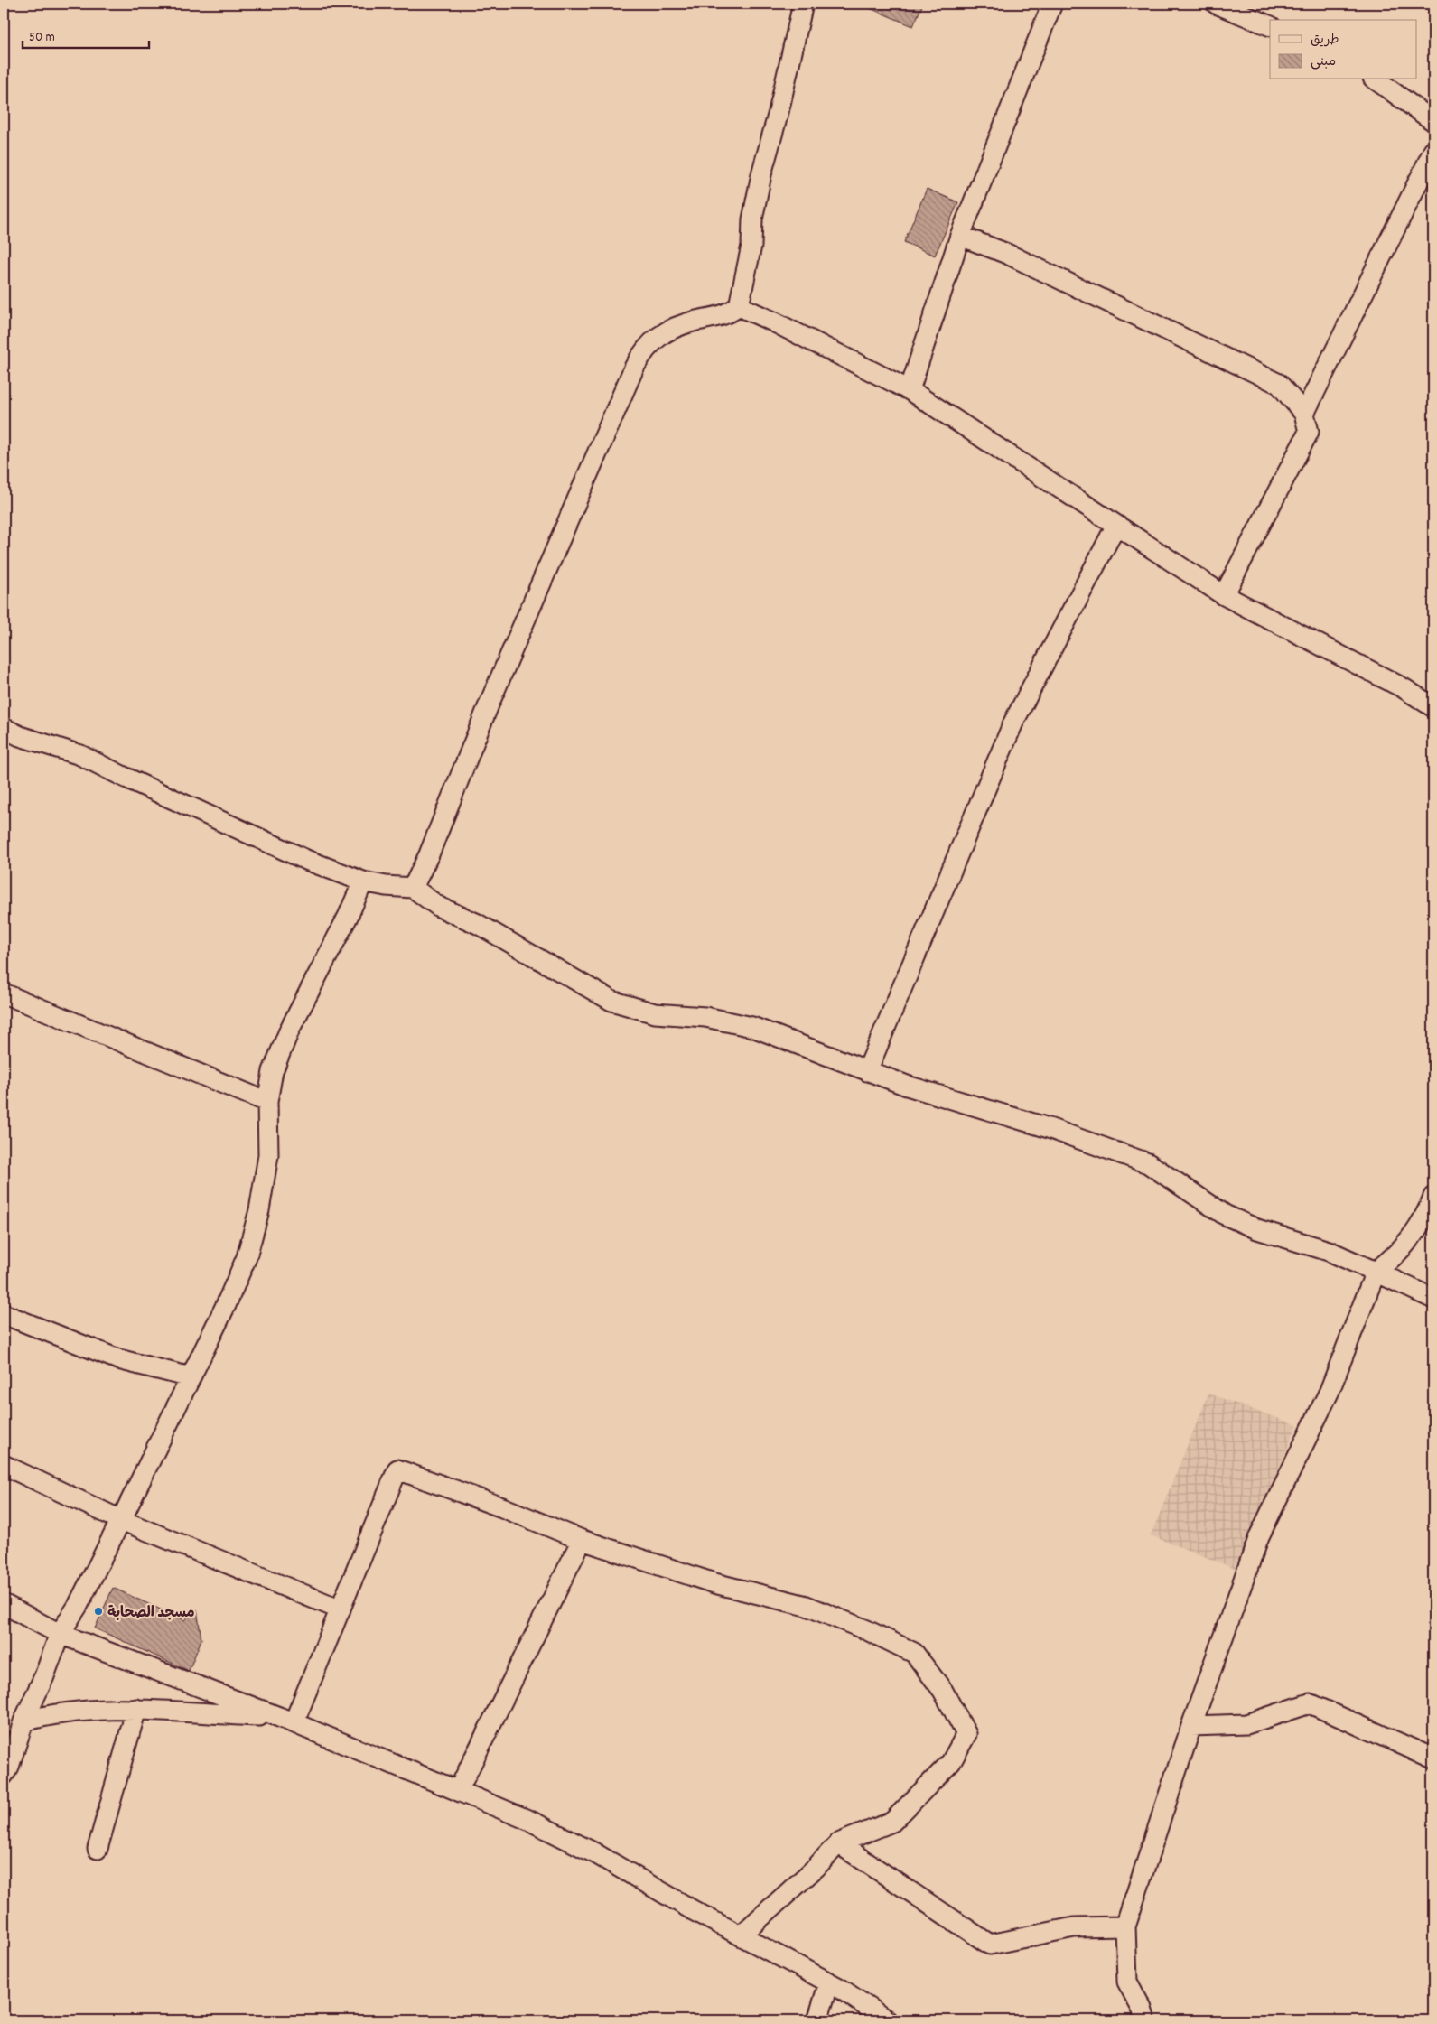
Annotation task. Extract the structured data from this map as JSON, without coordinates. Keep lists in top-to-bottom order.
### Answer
{
  "places": ["مسجد الصحابة"],
  "legend": ["طريق", "مبنى"],
  "scale_bar": "50 m"
}
